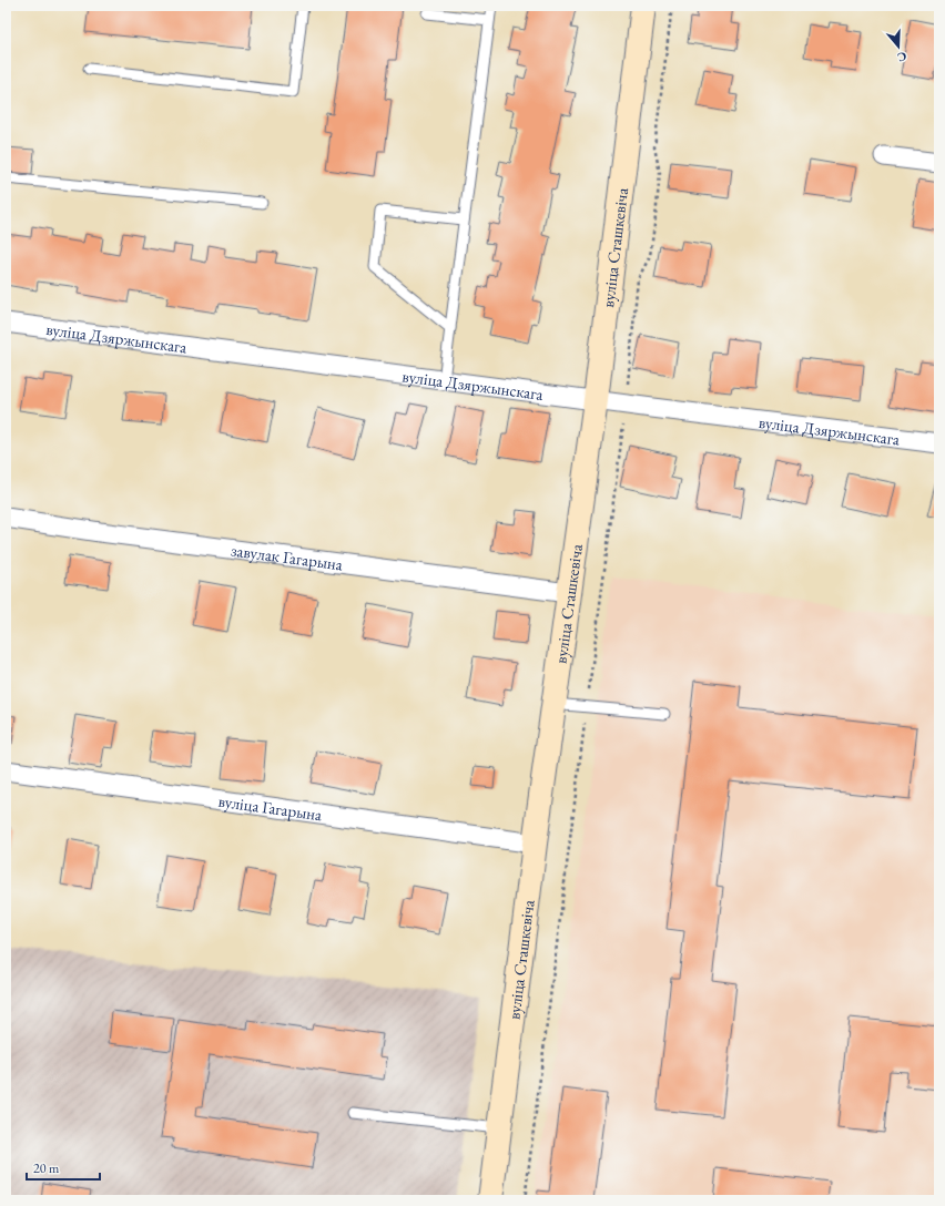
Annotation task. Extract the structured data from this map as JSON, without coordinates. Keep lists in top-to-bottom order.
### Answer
{
  "streets": {
    "main road": ["вуліца Сташкевіча"],
    "street": ["вуліца Дзяржынскага", "завулак Гагарына", "вуліца Гагарына"]
  },
  "crossings": [
    ["вуліца Сташкевіча", "вуліца Дзяржынскага"],
    ["вуліца Сташкевіча", "завулак Гагарына"],
    ["вуліца Сташкевіча", "вуліца Гагарына"]
  ],
  "scale_bar": "20 m",
  "north": "bottom"
}
